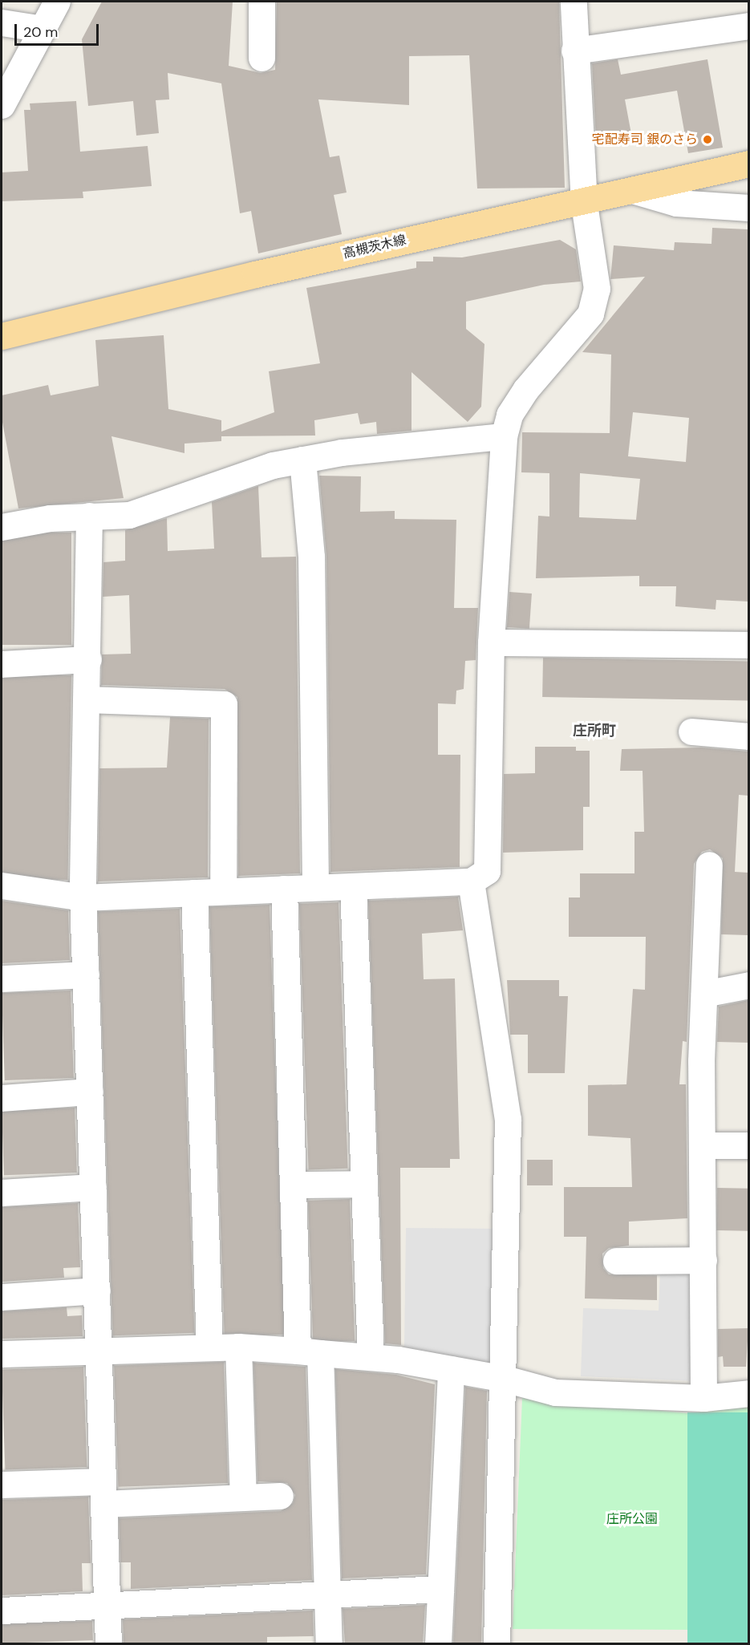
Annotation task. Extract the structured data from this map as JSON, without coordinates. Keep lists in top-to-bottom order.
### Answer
{
  "streets": {
    "main road": ["高槻茨木線"]
  },
  "districts": ["庄所町"],
  "parks": ["庄所公園"],
  "places": ["宅配寿司 銀のさら"],
  "scale_bar": "20 m"
}
